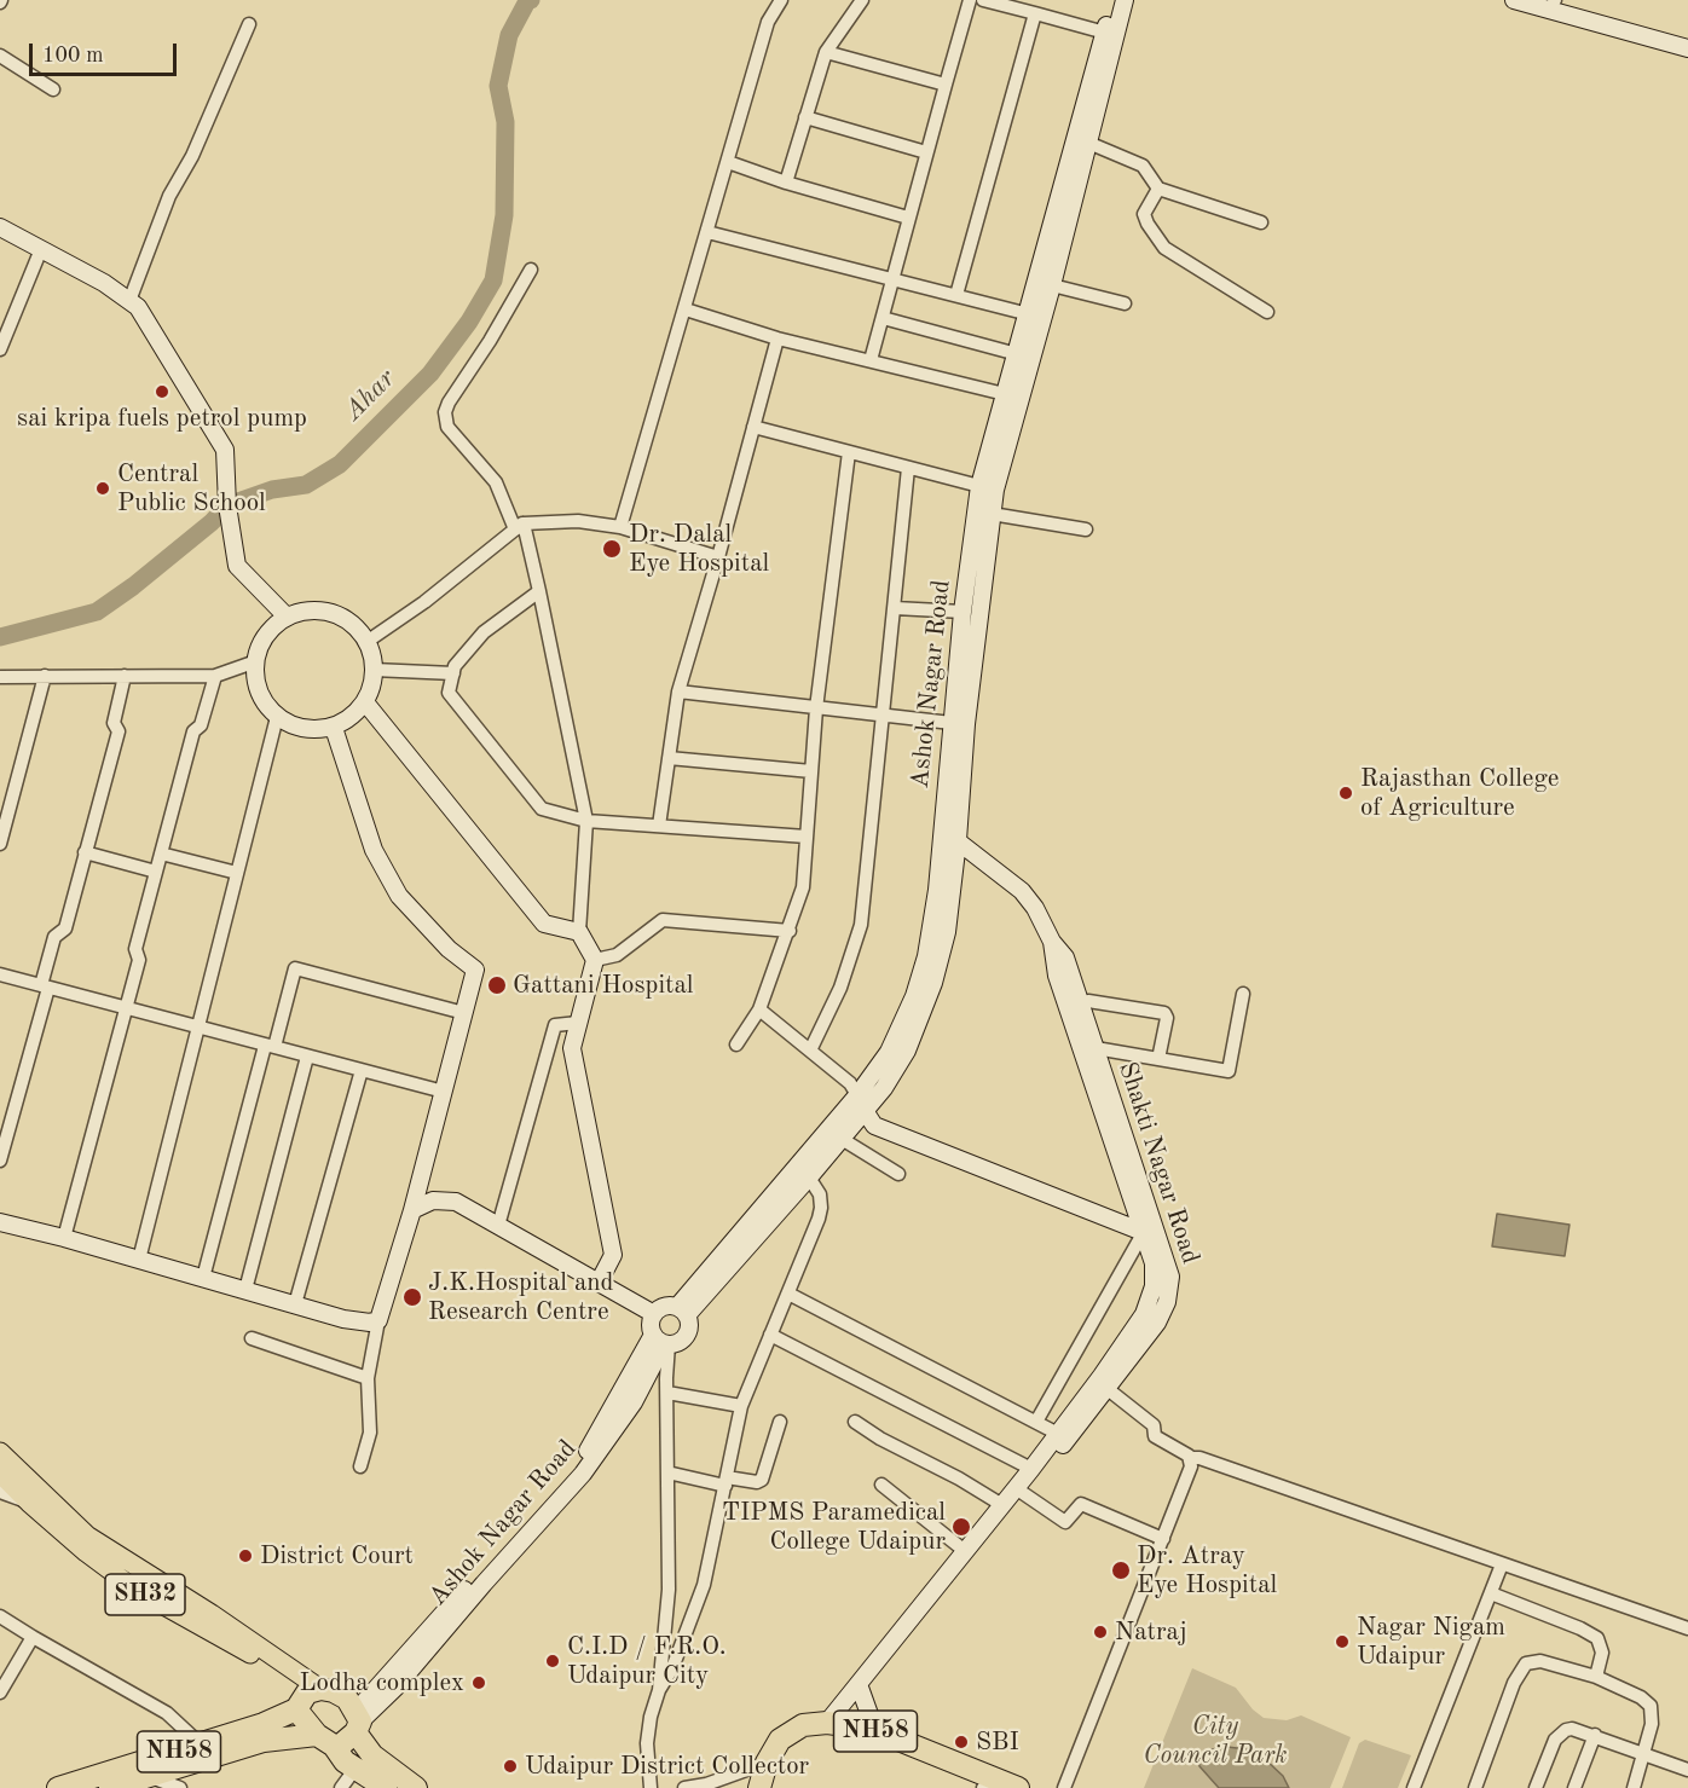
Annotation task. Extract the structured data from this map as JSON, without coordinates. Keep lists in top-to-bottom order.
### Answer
{
  "streets": {
    "highway": ["NH58"],
    "main road": ["SH32"],
    "street": ["Ashok Nagar Road", "Shakti Nagar Road"]
  },
  "crossings": [
    ["Ashok Nagar Road", "Shakti Nagar Road"],
    ["Shakti Nagar Road", "NH58"],
    ["SH32", "NH58"]
  ],
  "water": ["Ahar"],
  "parks": ["City Council Park"],
  "places": [
    "sai kripa fuels petrol pump",
    "Central Public School",
    "Dr. Dalal Eye Hospital",
    "Rajasthan College of Agriculture",
    "Gattani Hospital",
    "J.K.Hospital and Research Centre",
    "TIPMS Paramedical College Udaipur",
    "District Court",
    "Dr. Atray Eye Hospital",
    "Natraj",
    "Nagar Nigam Udaipur",
    "C.I.D / F.R.O. Udaipur City",
    "Lodha complex",
    "SBI",
    "Udaipur District Collector"
  ],
  "scale_bar": "100 m"
}
